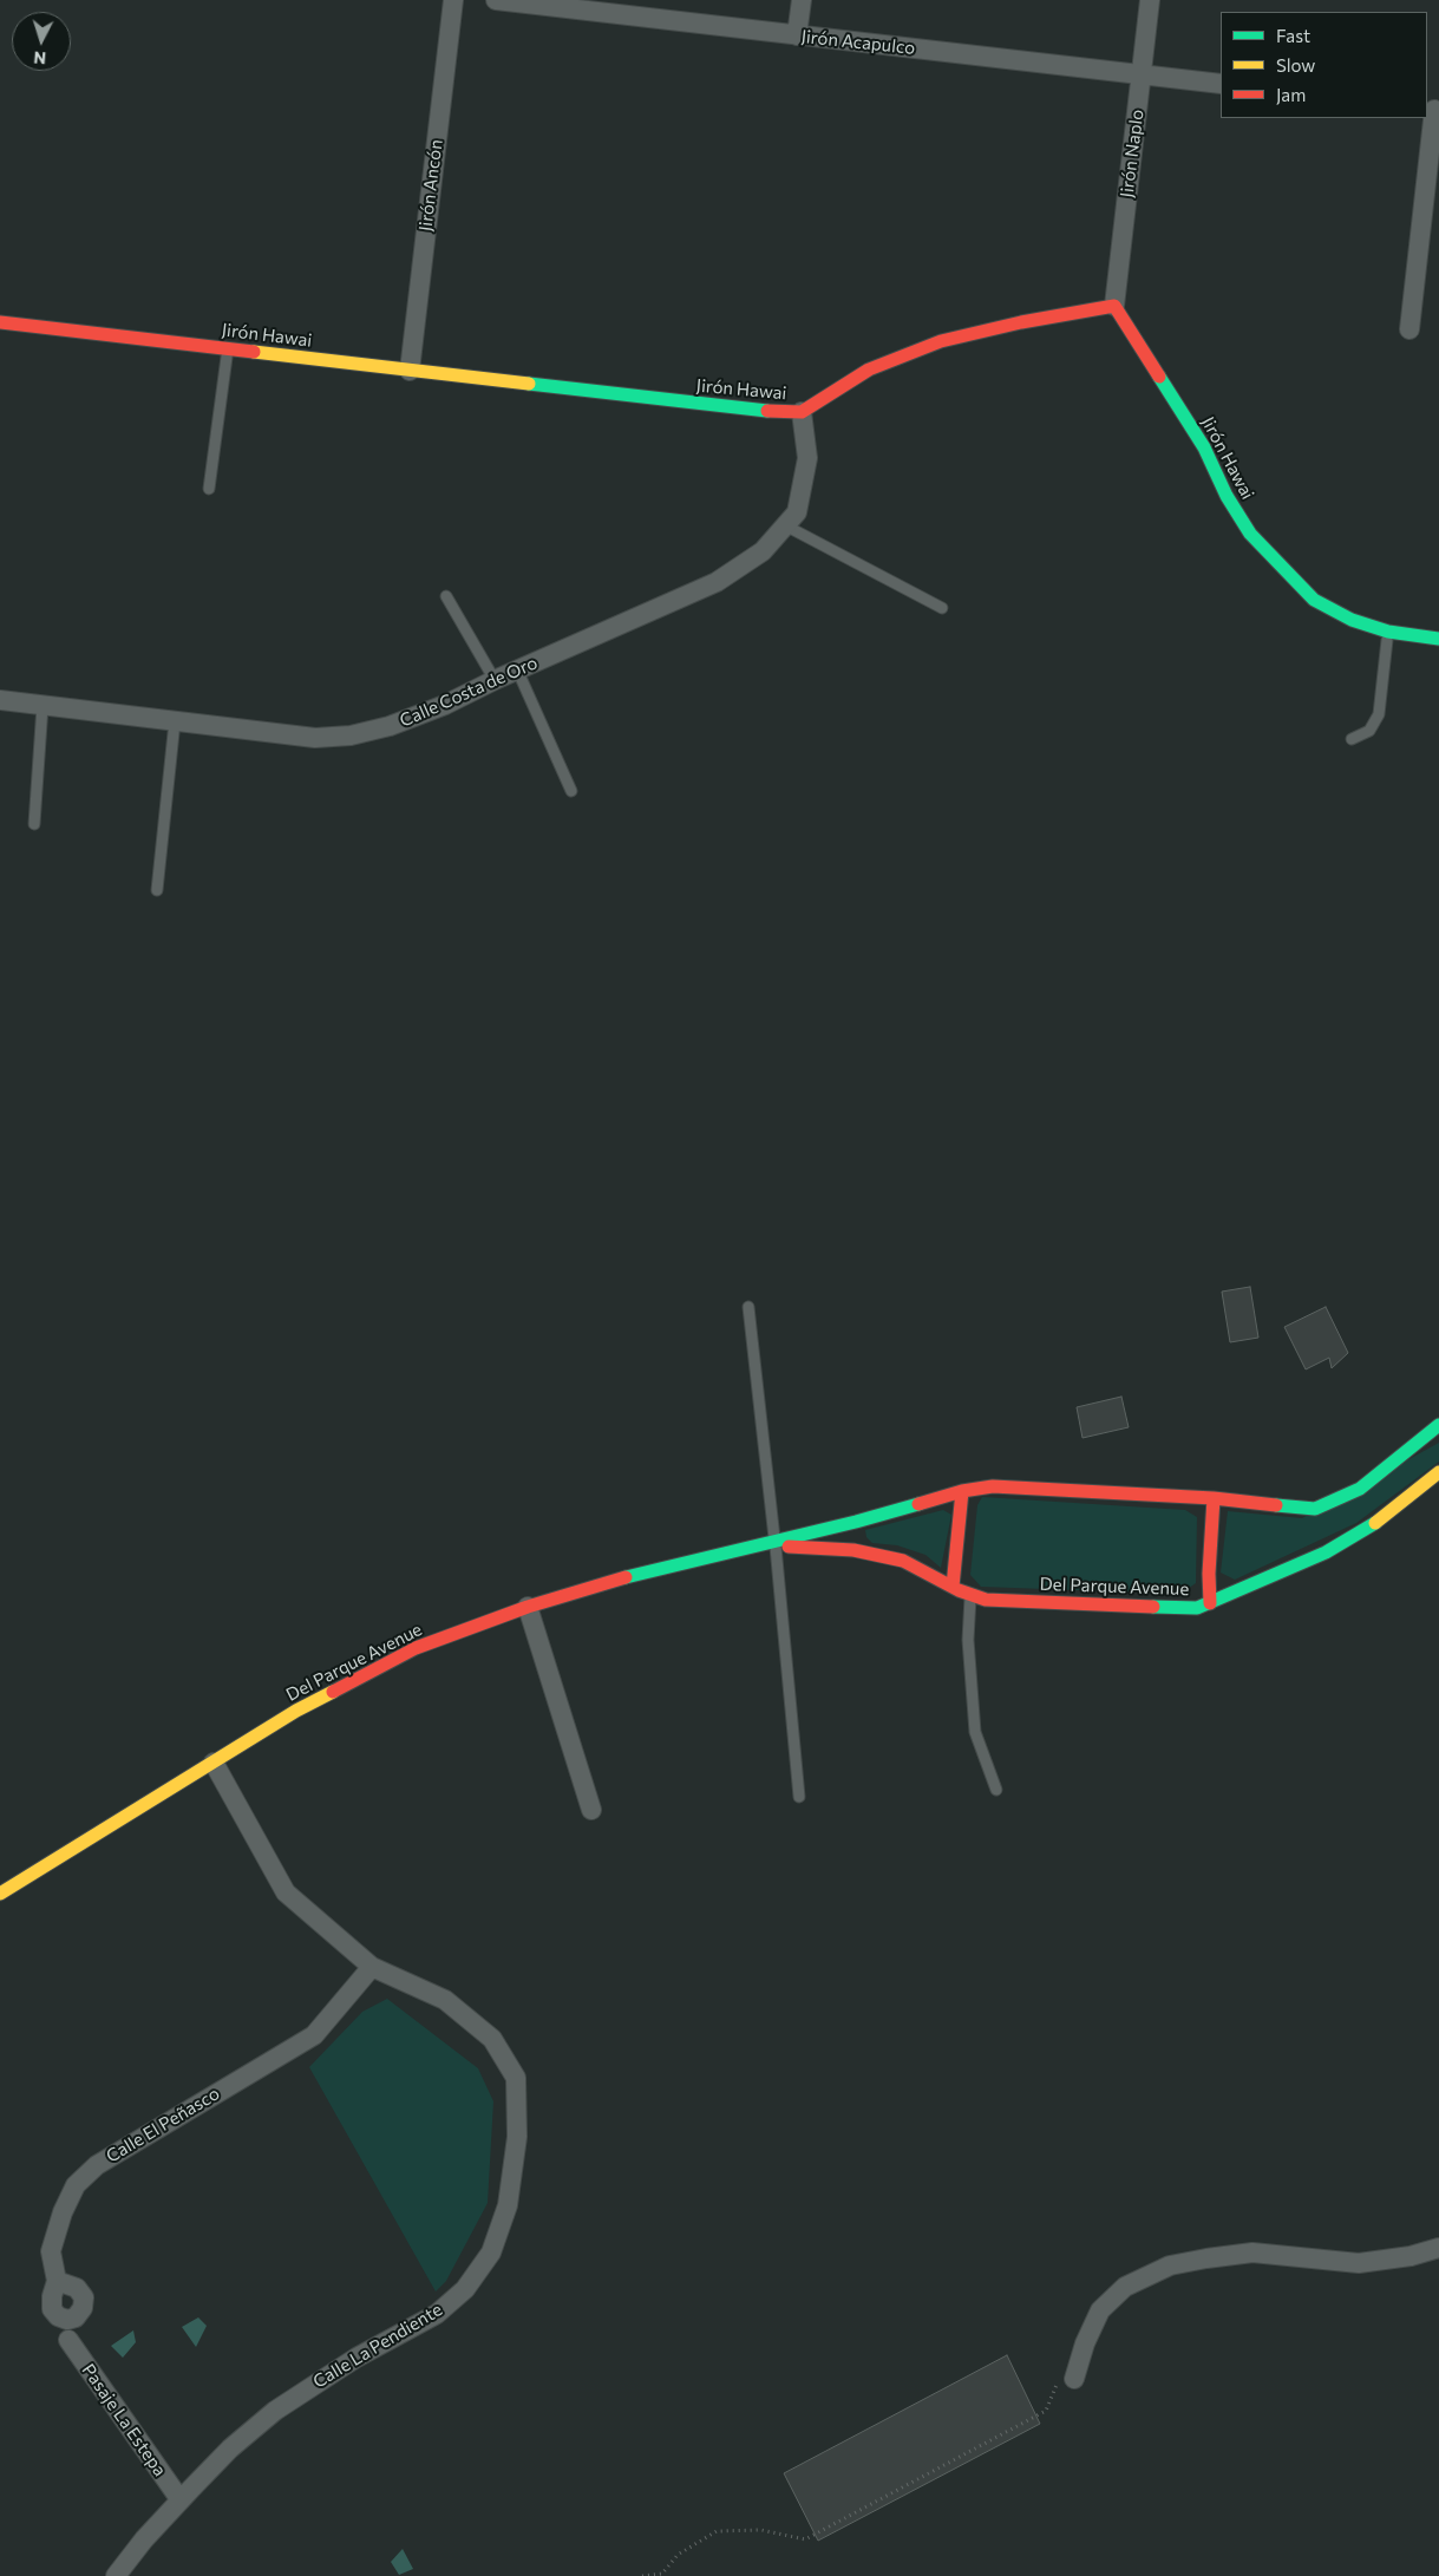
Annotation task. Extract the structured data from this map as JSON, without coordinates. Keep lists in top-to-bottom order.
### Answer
{
  "streets": {
    "street": [
      "Jirón Acapulco",
      "Jirón Naplo",
      "Jirón Ancón",
      "Jirón Hawai",
      "Calle Costa de Oro",
      "Del Parque Avenue",
      "Calle El Peñasco",
      "Calle La Pendiente",
      "Pasaje La Estepa"
    ]
  },
  "crossings": [
    ["Jirón Acapulco", "Jirón Naplo"],
    ["Jirón Naplo", "Jirón Hawai"],
    ["Jirón Ancón", "Jirón Hawai"],
    ["Jirón Hawai", "Calle Costa de Oro"],
    ["Del Parque Avenue", "Calle La Pendiente"],
    ["Calle El Peñasco", "Calle La Pendiente"],
    ["Calle La Pendiente", "Pasaje La Estepa"]
  ],
  "legend": ["Fast", "Slow", "Jam"],
  "north": "bottom"
}
